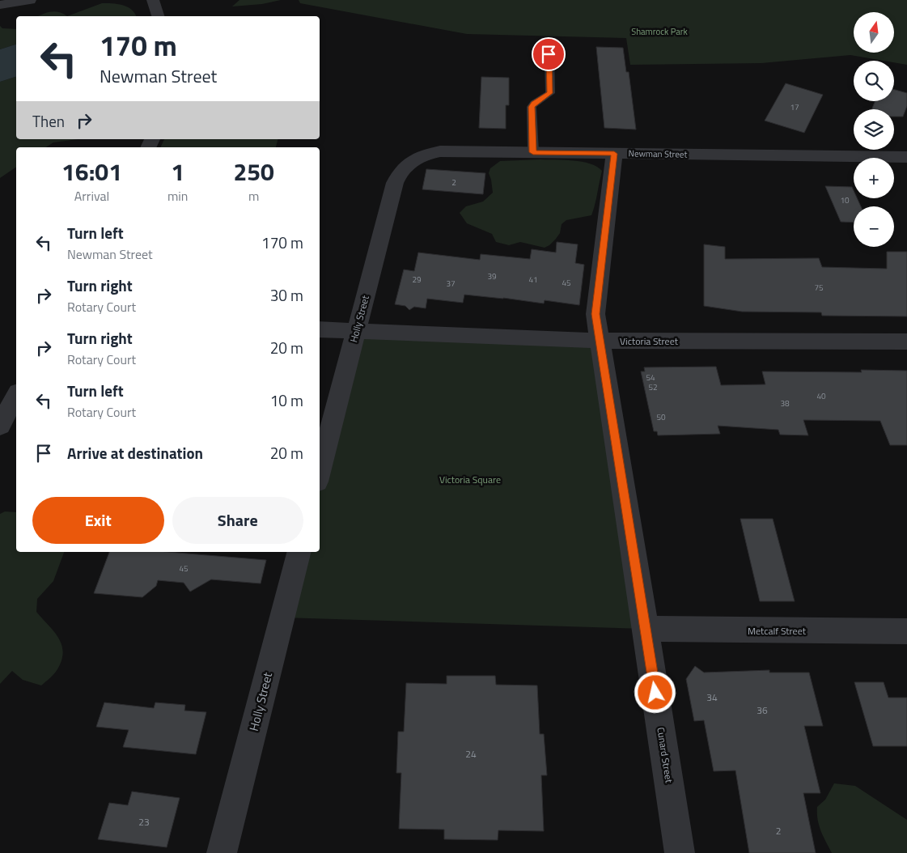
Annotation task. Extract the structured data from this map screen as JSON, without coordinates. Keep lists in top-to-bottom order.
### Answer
{
  "streets": {
    "street": [
      "Newman Street",
      "Holly Street",
      "Victoria Street",
      "Metcalf Street",
      "Cunard Street"
    ]
  },
  "crossings": [
    ["Newman Street", "Holly Street"],
    ["Newman Street", "Cunard Street"],
    ["Holly Street", "Victoria Street"],
    ["Victoria Street", "Cunard Street"],
    ["Metcalf Street", "Cunard Street"]
  ],
  "parks": ["Shamrock Park", "Victoria Square"],
  "house_numbers": [
    "17",
    "2",
    "10",
    "39",
    "29",
    "41",
    "45",
    "37",
    "75",
    "54",
    "52",
    "40",
    "38",
    "50",
    "45",
    "34",
    "36",
    "24",
    "23",
    "2"
  ],
  "north": "top",
  "page": {
    "map_buttons": ["+", "−"],
    "turn": ["170 m", "Newman Street"],
    "then": "Then",
    "eta": [
      "16:01",
      "Arrival",
      "1",
      "min",
      "250",
      "m"
    ],
    "list": [
      {
        "name": "Turn left",
        "note": "Newman Street",
        "value": "170 m"
      },
      {
        "name": "Turn right",
        "note": "Rotary Court",
        "value": "30 m"
      },
      {
        "name": "Turn right",
        "note": "Rotary Court",
        "value": "20 m"
      },
      {
        "name": "Turn left",
        "note": "Rotary Court",
        "value": "10 m"
      },
      {
        "name": "Arrive at destination",
        "value": "20 m"
      }
    ],
    "buttons": ["Exit", "Share"]
  }
}
